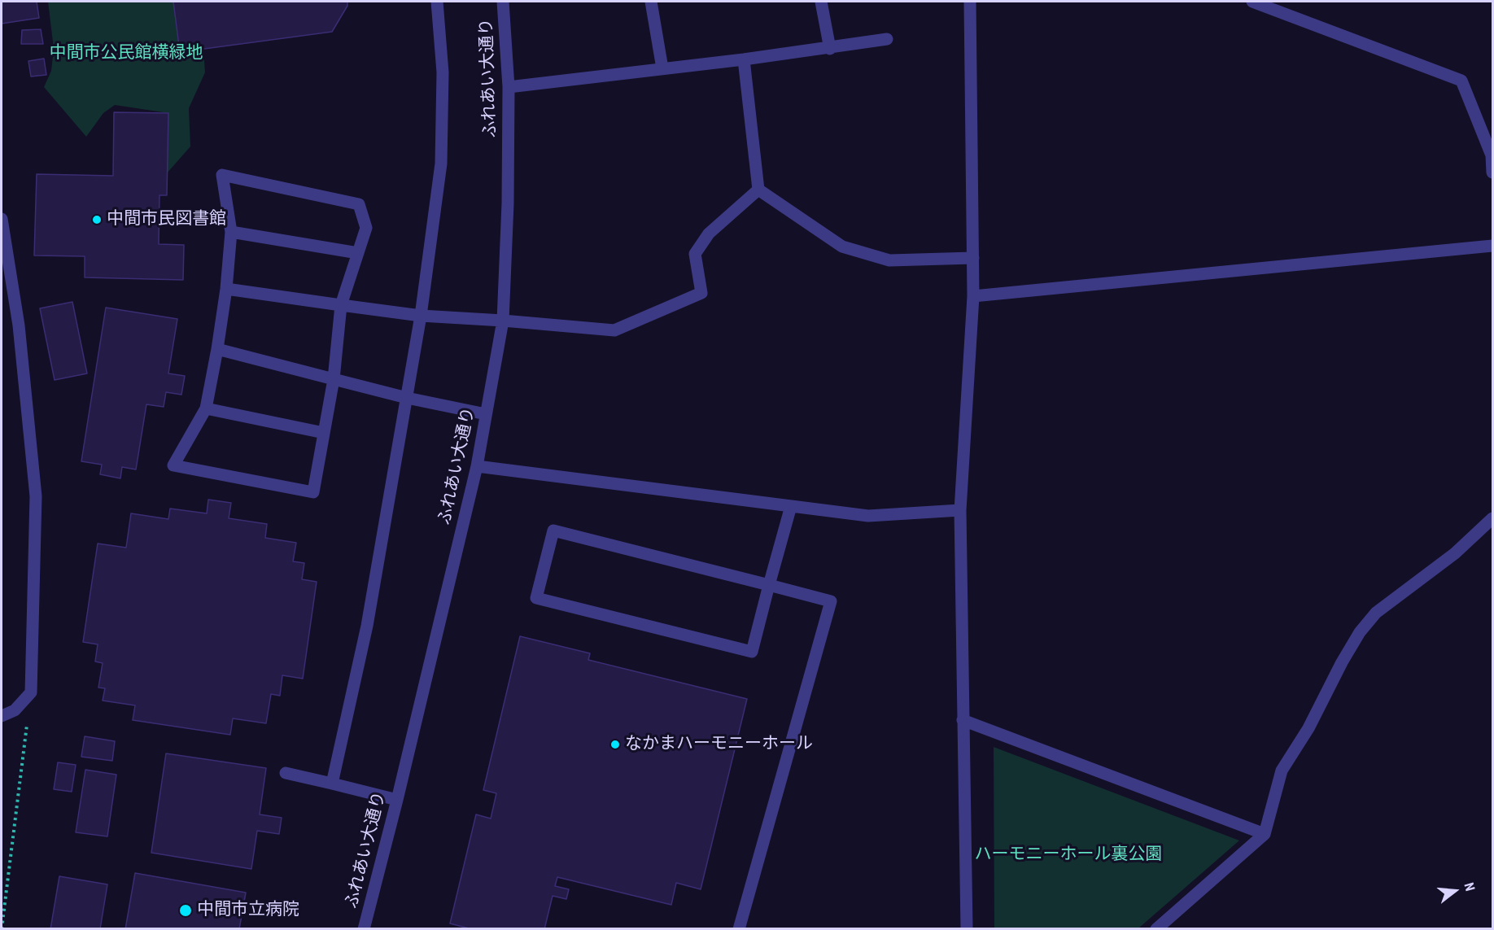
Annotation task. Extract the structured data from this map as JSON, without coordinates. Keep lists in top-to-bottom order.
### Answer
{
  "streets": {
    "street": ["ふれあい大通り"]
  },
  "parks": ["中間市公民館横緑地", "ハーモニーホール裏公園"],
  "places": ["中間市民図書館", "なかまハーモニーホール", "中間市立病院"],
  "north": "right"
}
